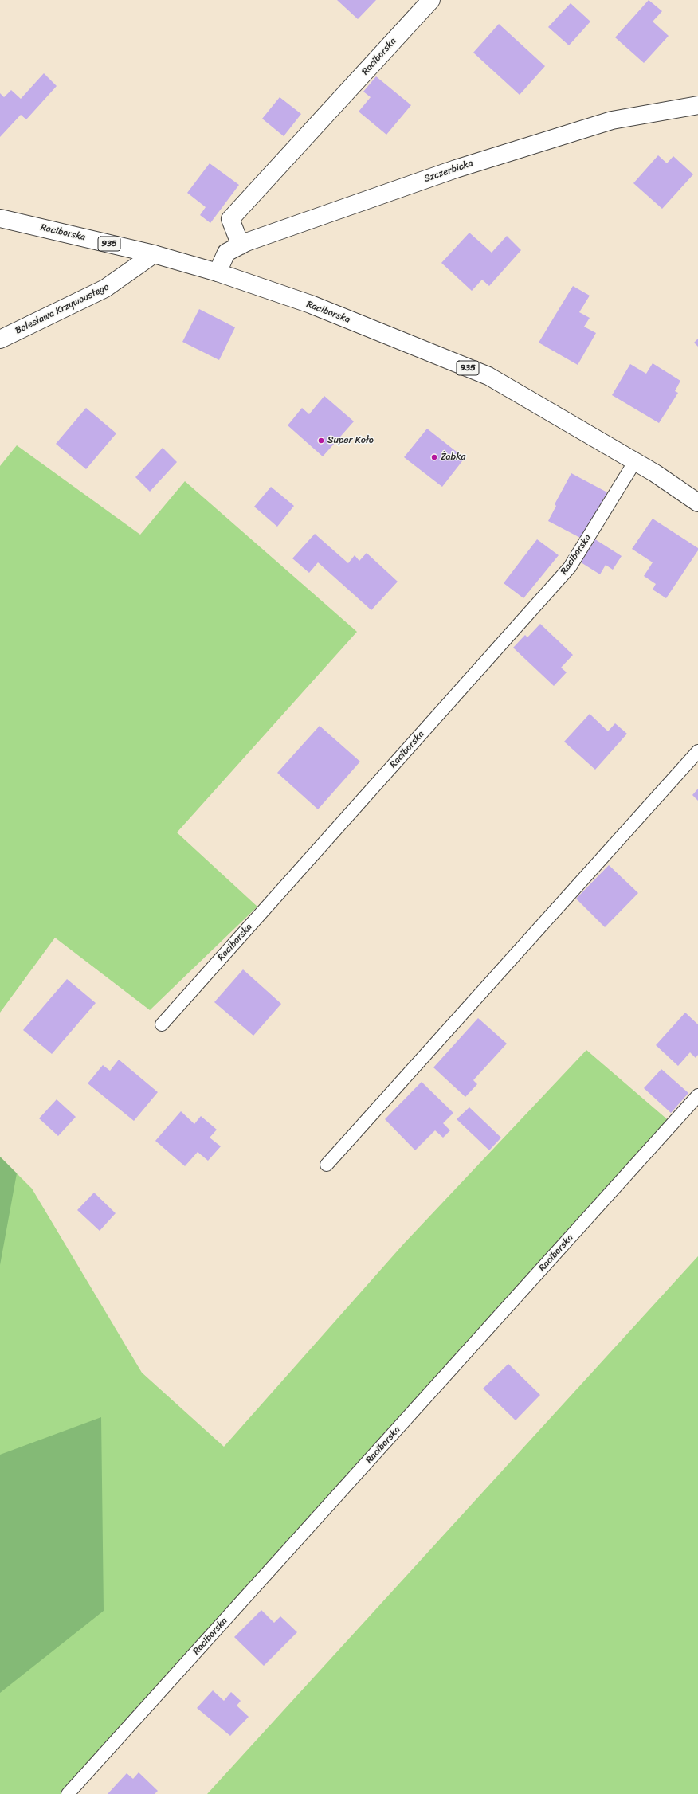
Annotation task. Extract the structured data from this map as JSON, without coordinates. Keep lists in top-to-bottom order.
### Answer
{
  "streets": {
    "street": [
      "Raciborska",
      "Szczerbicka",
      "935",
      "Bolesława Krzywoustego"
    ]
  },
  "crossings": [
    ["Raciborska", "Szczerbicka"],
    ["Raciborska", "Bolesława Krzywoustego"]
  ],
  "places": ["Super Koło", "Żabka"]
}
